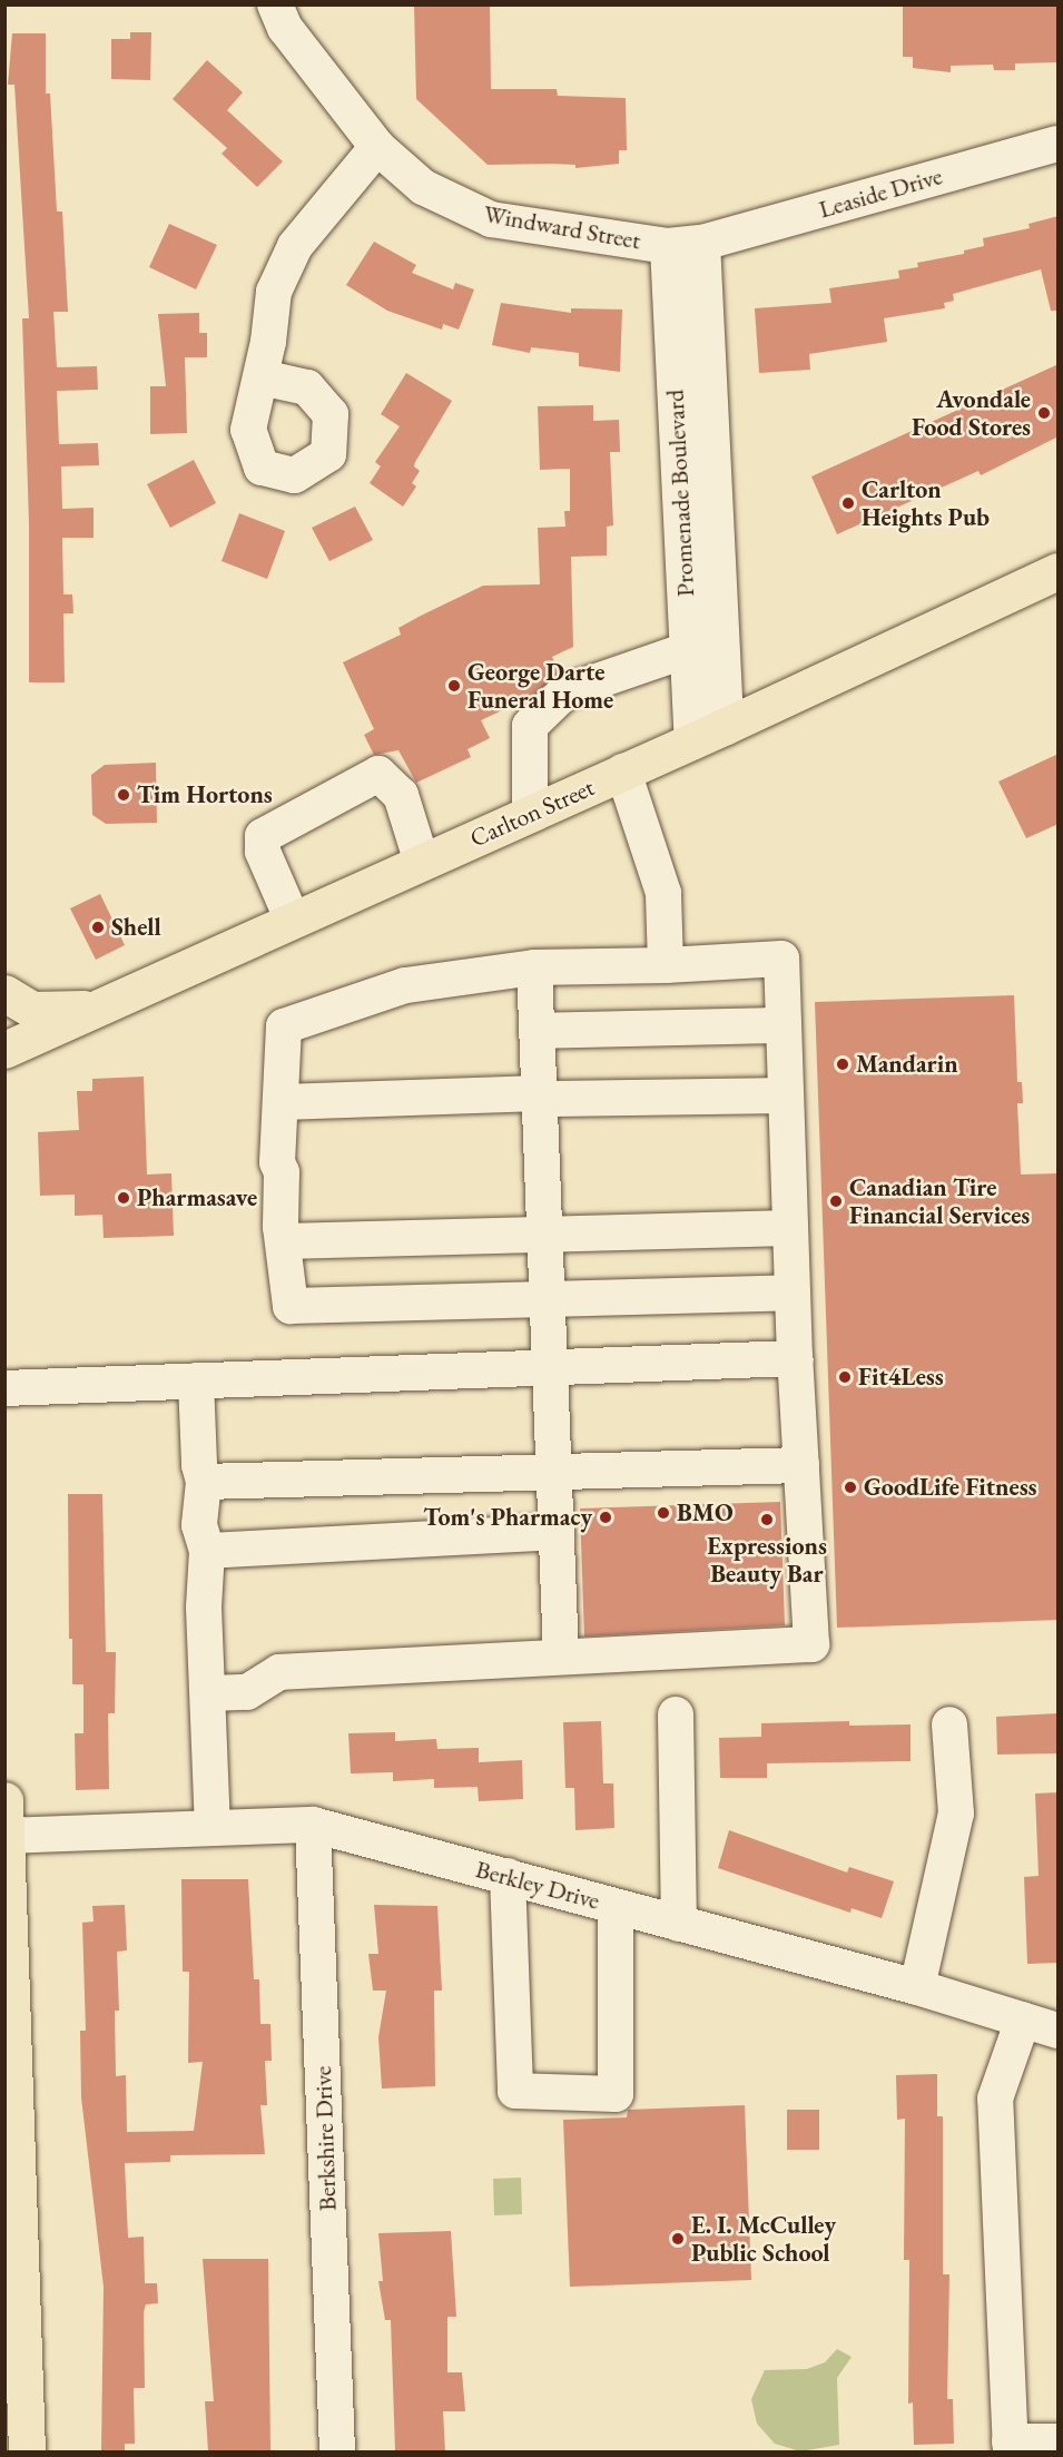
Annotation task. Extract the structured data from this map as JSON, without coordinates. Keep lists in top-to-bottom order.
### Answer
{
  "streets": {
    "main road": ["Carlton Street"],
    "street": [
      "Leaside Drive",
      "Windward Street",
      "Promenade Boulevard",
      "Berkley Drive",
      "Berkshire Drive"
    ]
  },
  "crossings": [
    ["Leaside Drive", "Windward Street"],
    ["Leaside Drive", "Promenade Boulevard"],
    ["Windward Street", "Promenade Boulevard"],
    ["Promenade Boulevard", "Carlton Street"],
    ["Berkley Drive", "Berkshire Drive"]
  ],
  "places": [
    "Avondale Food Stores",
    "Carlton Heights Pub",
    "George Darte Funeral Home",
    "Tim Hortons",
    "Shell",
    "Mandarin",
    "Pharmasave",
    "Canadian Tire Financial Services",
    "Fit4Less",
    "GoodLife Fitness",
    "BMO",
    "Tom's Pharmacy",
    "Expressions Beauty Bar",
    "E. I. McCulley Public School"
  ]
}
